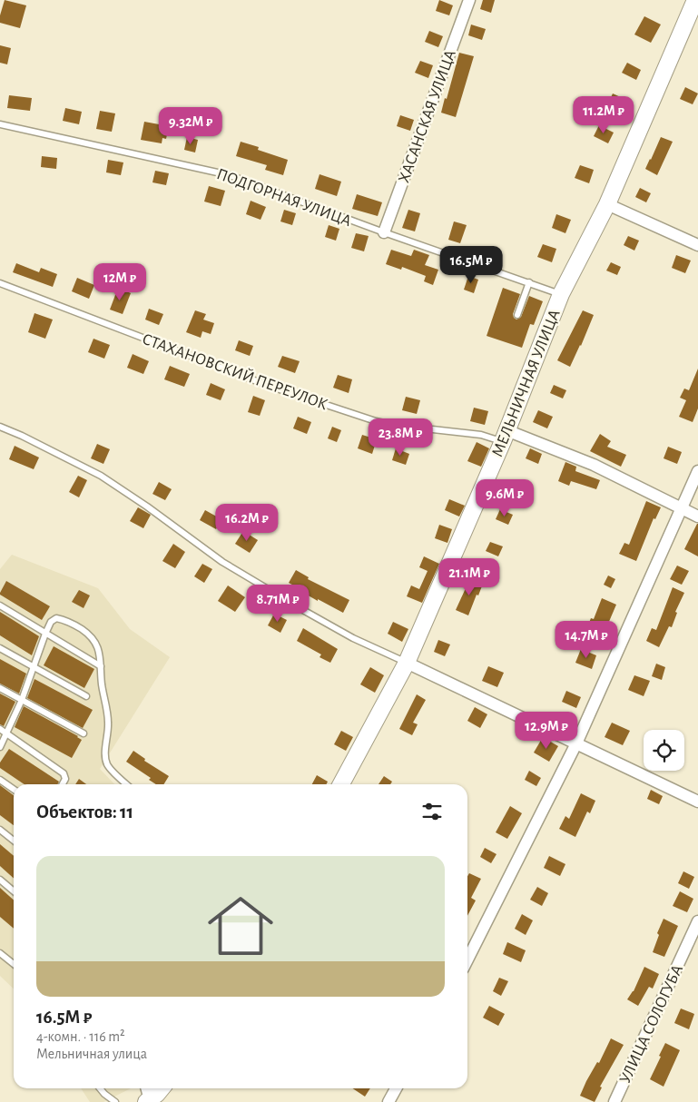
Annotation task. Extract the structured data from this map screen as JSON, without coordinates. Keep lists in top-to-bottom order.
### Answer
{
  "streets": {
    "main road": ["МЕЛЬНИЧНАЯ УЛИЦА"],
    "street": ["ХАСАНСКАЯ УЛИЦА", "УЛИЦА СОЛОГУБА"],
    "lane": ["ПОДГОРНАЯ УЛИЦА", "СТАХАНОВСКИЙ ПЕРЕУЛОК"]
  },
  "crossings": [
    ["ХАСАНСКАЯ УЛИЦА", "ПОДГОРНАЯ УЛИЦА"],
    ["ПОДГОРНАЯ УЛИЦА", "МЕЛЬНИЧНАЯ УЛИЦА"],
    ["СТАХАНОВСКИЙ ПЕРЕУЛОК", "МЕЛЬНИЧНАЯ УЛИЦА"]
  ],
  "page": {
    "price": [
      "11.2M ₽",
      "9.32M ₽",
      "16.5M ₽",
      "12M ₽",
      "23.8M ₽",
      "9.6M ₽",
      "16.2M ₽",
      "21.1M ₽",
      "8.71M ₽",
      "14.7M ₽",
      "12.9M ₽"
    ],
    "heading": "Объектов: 11",
    "list": [
      {
        "name": "16.5M ₽",
        "note": "4-комн. · 116 m² · Мельничная улица"
      }
    ]
  }
}
